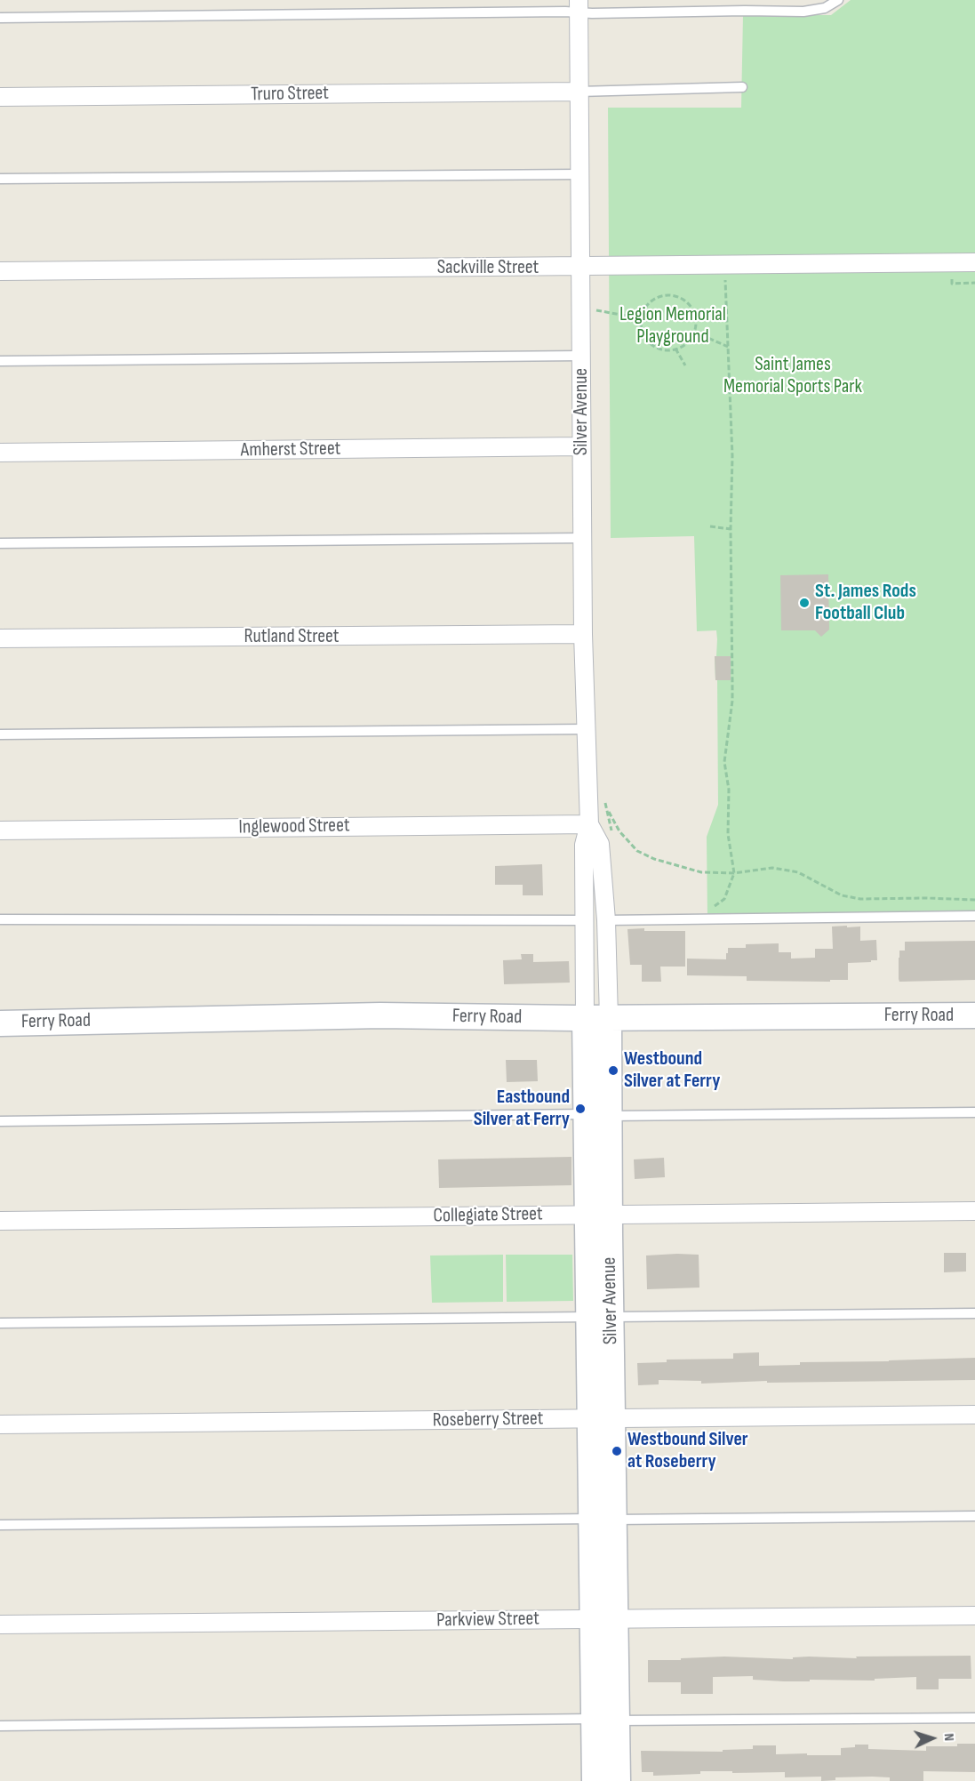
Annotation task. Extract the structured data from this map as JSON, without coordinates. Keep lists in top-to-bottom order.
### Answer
{
  "streets": {
    "main road": ["Silver Avenue", "Ferry Road"],
    "street": [
      "Truro Street",
      "Sackville Street",
      "Amherst Street",
      "Rutland Street",
      "Inglewood Street",
      "Collegiate Street",
      "Roseberry Street",
      "Parkview Street"
    ]
  },
  "crossings": [
    ["Truro Street", "Silver Avenue"],
    ["Sackville Street", "Silver Avenue"],
    ["Silver Avenue", "Amherst Street"],
    ["Silver Avenue", "Rutland Street"],
    ["Silver Avenue", "Inglewood Street"],
    ["Silver Avenue", "Ferry Road"],
    ["Silver Avenue", "Collegiate Street"],
    ["Silver Avenue", "Roseberry Street"],
    ["Silver Avenue", "Parkview Street"]
  ],
  "parks": ["Legion Memorial Playground", "Saint James Memorial Sports Park"],
  "places": [
    "St. James Rods Football Club",
    "Westbound Silver at Ferry",
    "Eastbound Silver at Ferry",
    "Westbound Silver at Roseberry"
  ],
  "north": "right"
}
